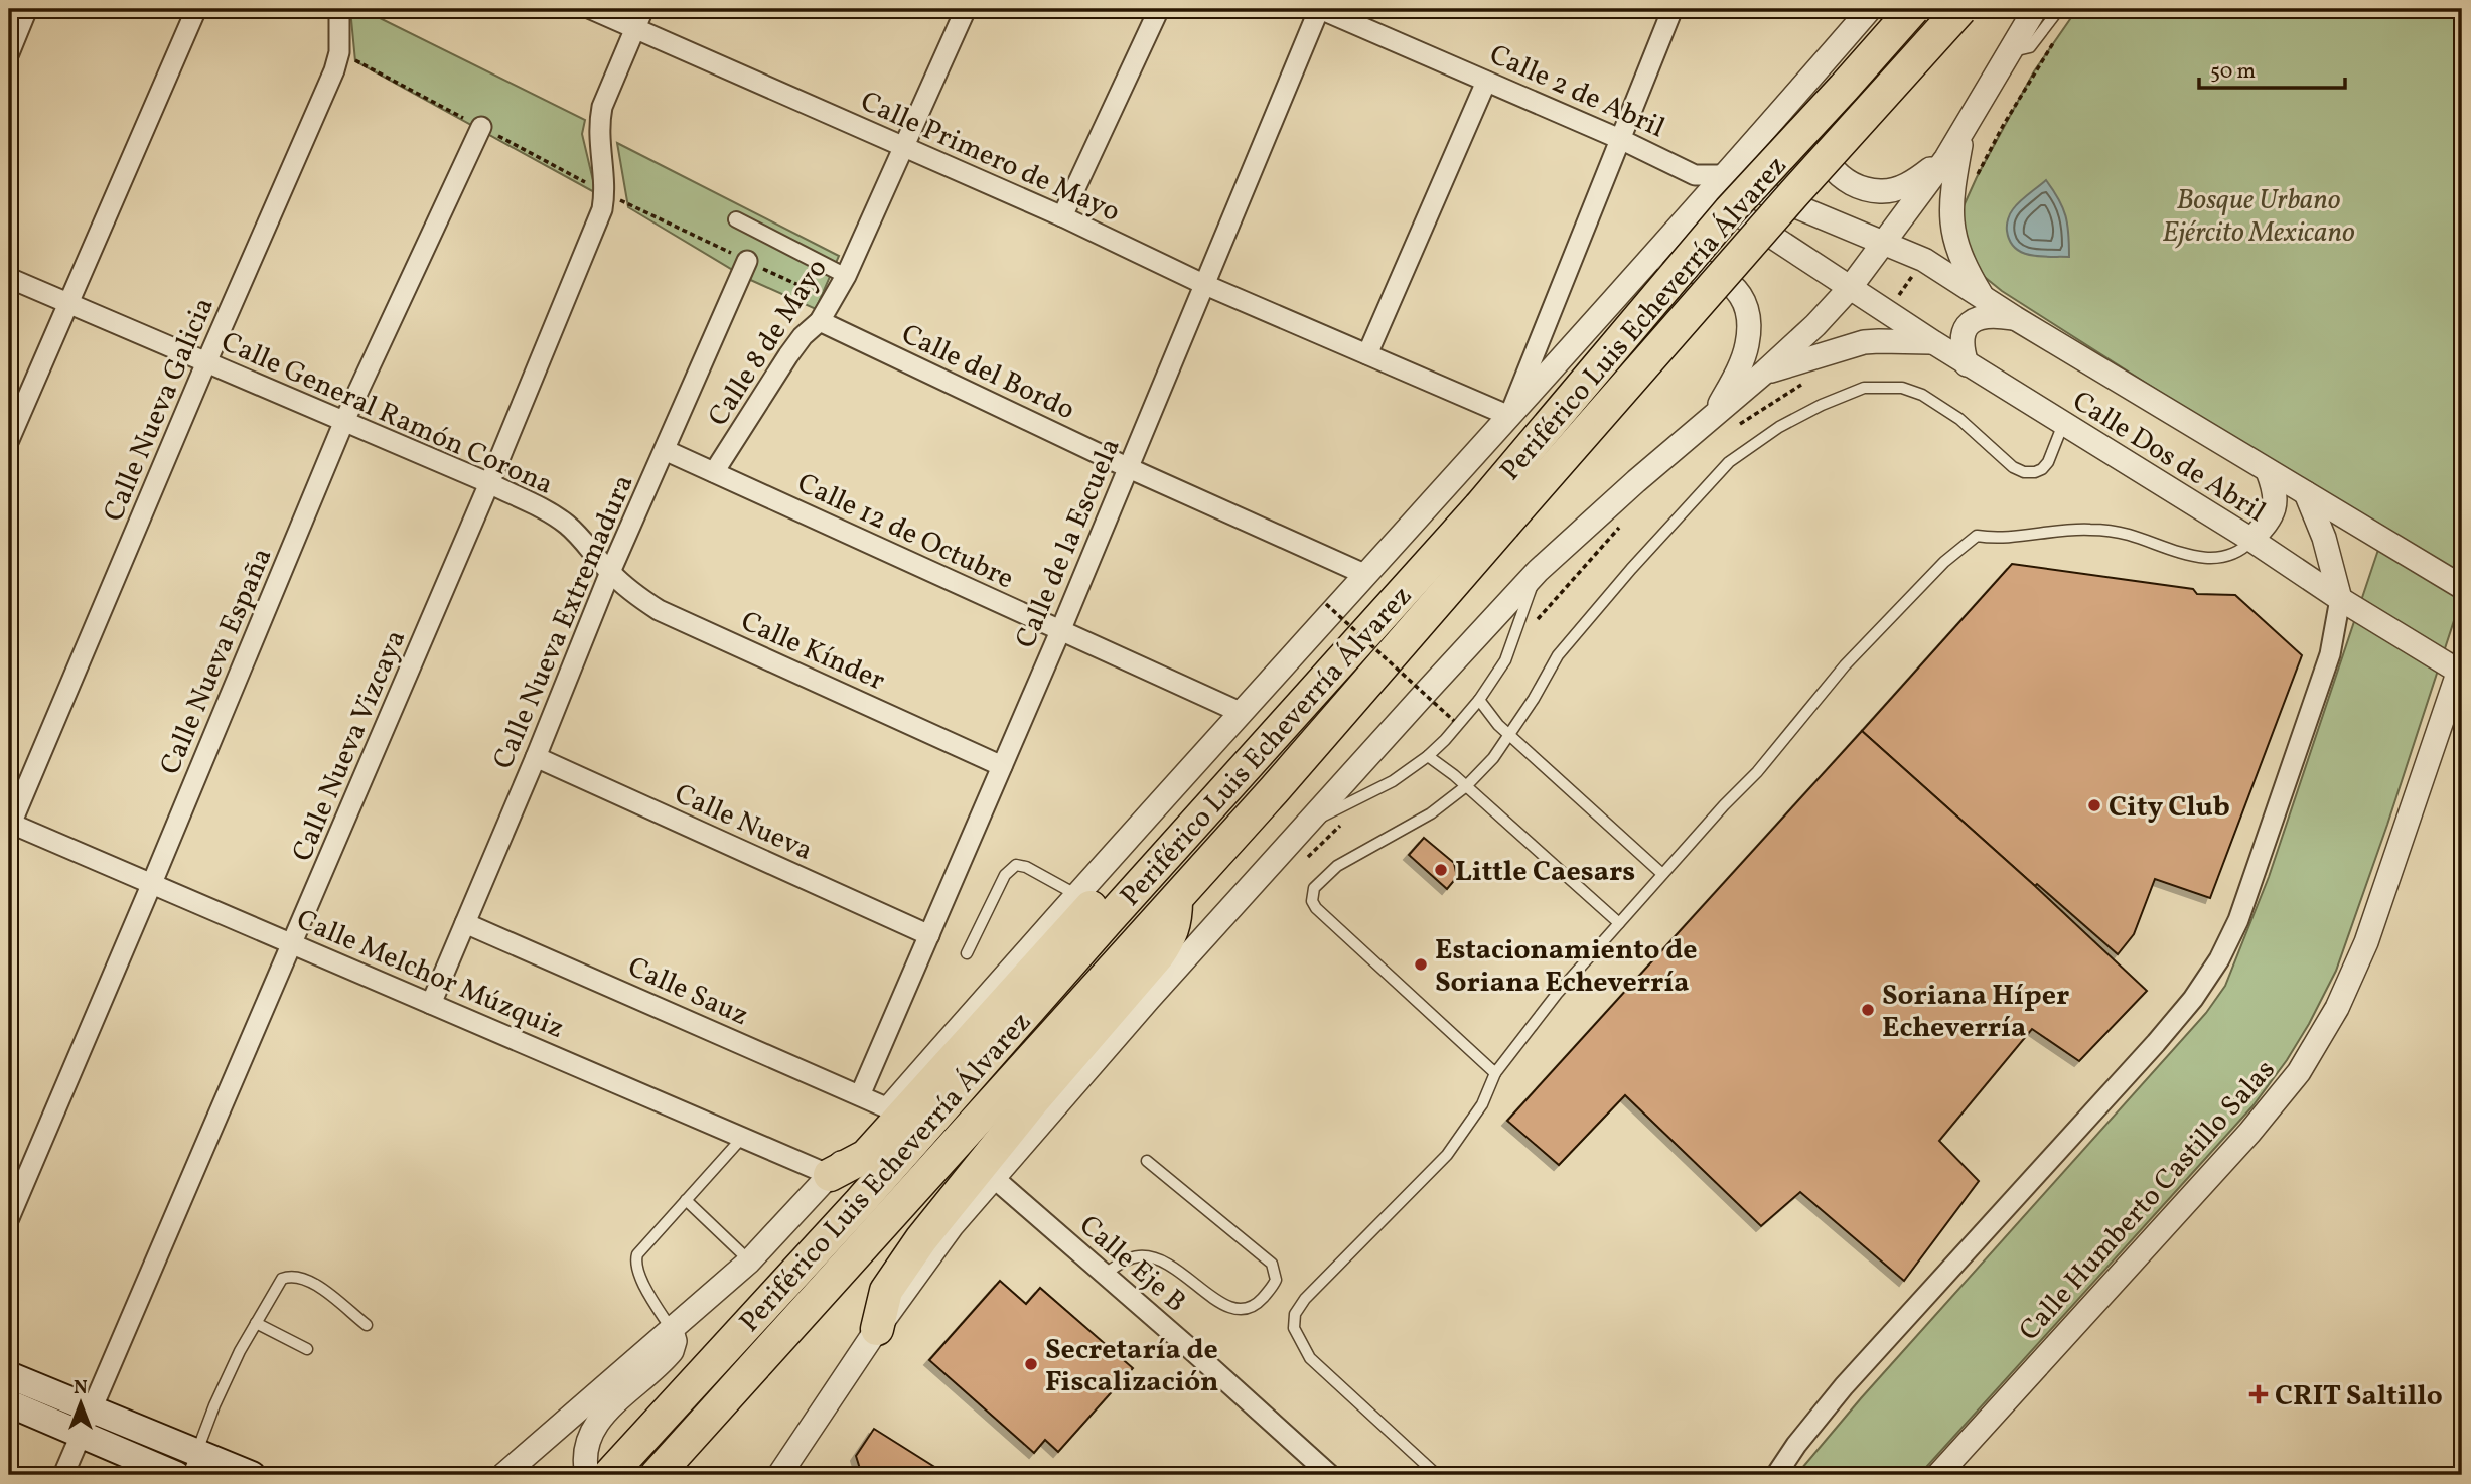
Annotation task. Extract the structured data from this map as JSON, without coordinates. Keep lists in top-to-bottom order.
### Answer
{
  "streets": {
    "highway": ["Periférico Luis Echeverría Álvarez"],
    "street": [
      "Calle 2 de Abril",
      "Calle Primero de Mayo",
      "Calle 8 de Mayo",
      "Calle del Bordo",
      "Calle Nueva Galicia",
      "Calle General Ramón Corona",
      "Calle Dos de Abril",
      "Calle 12 de Octubre",
      "Calle de la Escuela",
      "Calle Nueva Extremadura",
      "Calle Kínder",
      "Calle Nueva España",
      "Calle Nueva Vizcaya",
      "Calle Nueva",
      "Calle Melchor Múzquiz",
      "Calle Sauz",
      "Calle Humberto Castillo Salas",
      "Calle Eje B"
    ]
  },
  "crossings": [
    ["Calle 2 de Abril", "Calle Dos de Abril"],
    ["Calle 2 de Abril", "Calle de la Escuela"],
    ["Calle Primero de Mayo", "Calle 8 de Mayo"],
    ["Calle Primero de Mayo", "Calle de la Escuela"],
    ["Calle Primero de Mayo", "Calle Nueva Vizcaya"],
    ["Calle 8 de Mayo", "Calle del Bordo"],
    ["Calle 8 de Mayo", "Calle 12 de Octubre"],
    ["Calle del Bordo", "Calle de la Escuela"],
    ["Calle Nueva Galicia", "Calle General Ramón Corona"],
    ["Calle Nueva Galicia", "Calle Melchor Múzquiz"],
    ["Calle General Ramón Corona", "Calle Nueva Extremadura"],
    ["Calle General Ramón Corona", "Calle Kínder"],
    ["Calle General Ramón Corona", "Calle Nueva España"],
    ["Calle General Ramón Corona", "Calle Nueva Vizcaya"],
    ["Calle Dos de Abril", "Calle Humberto Castillo Salas"],
    ["Calle 12 de Octubre", "Calle de la Escuela"],
    ["Calle 12 de Octubre", "Calle Nueva Extremadura"],
    ["Calle de la Escuela", "Calle Kínder"],
    ["Calle de la Escuela", "Calle Nueva"],
    ["Calle de la Escuela", "Calle Sauz"],
    ["Calle Nueva Extremadura", "Calle Kínder"],
    ["Calle Nueva Extremadura", "Calle Nueva"],
    ["Calle Nueva Extremadura", "Calle Melchor Múzquiz"],
    ["Calle Nueva Extremadura", "Calle Sauz"],
    ["Calle Nueva España", "Calle Melchor Múzquiz"],
    ["Calle Nueva Vizcaya", "Calle Melchor Múzquiz"]
  ],
  "parks": ["Bosque Urbano Ejército Mexicano"],
  "places": {
    "other": [
      "City Club",
      "Little Caesars",
      "Estacionamiento de Soriana Echeverría",
      "Soriana Híper Echeverría",
      "Secretaría de Fiscalización"
    ],
    "health": ["CRIT Saltillo"]
  },
  "scale_bar": "50 m",
  "north": "top"
}
